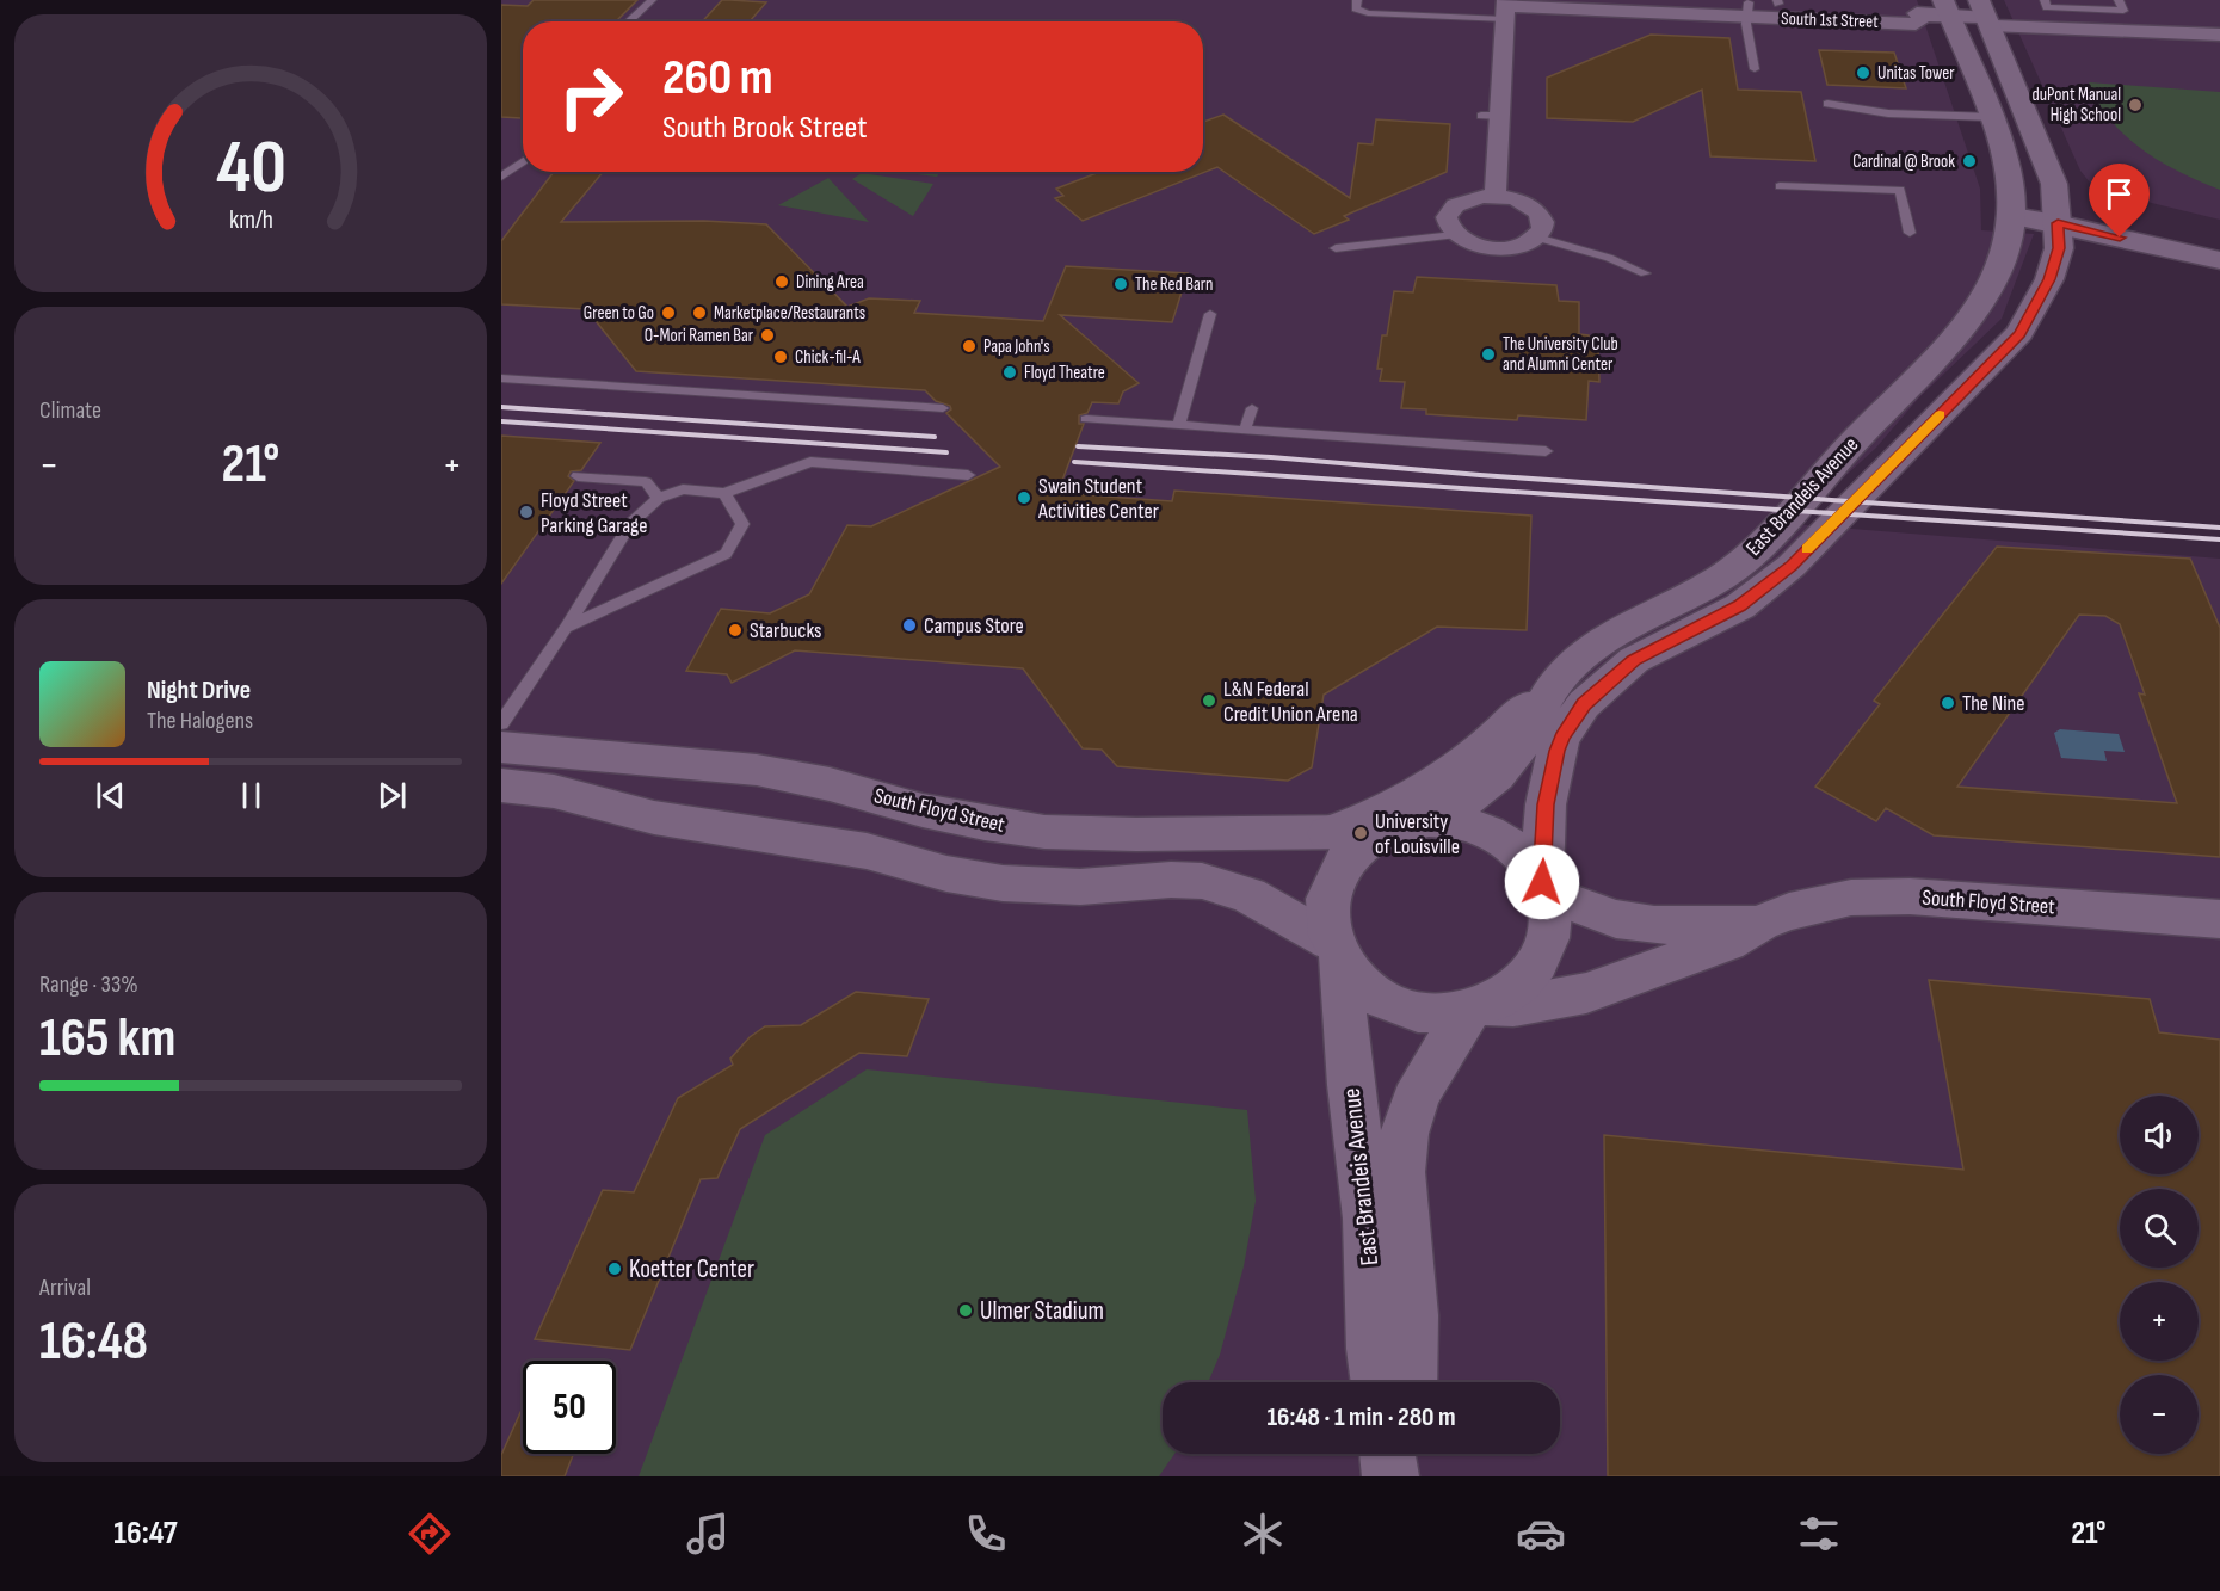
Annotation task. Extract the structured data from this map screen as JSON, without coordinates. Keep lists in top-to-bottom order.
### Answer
{
  "streets": {
    "main road": ["East Brandeis Avenue", "South Floyd Street"],
    "street": ["South 1st Street"]
  },
  "crossings": [
    ["East Brandeis Avenue", "South Floyd Street"]
  ],
  "places": [
    "Unitas Tower",
    "duPont Manual High School",
    "Cardinal @ Brook",
    "Dining Area",
    "The Red Barn",
    "Green to Go",
    "Marketplace/Restaurants",
    "O-Mori Ramen Bar",
    "Papa John's",
    "The University Club and Alumni Center",
    "Chick-fil-A",
    "Floyd Theatre",
    "Swain Student Activities Center",
    "Floyd Street Parking Garage",
    "Campus Store",
    "Starbucks",
    "L&N Federal Credit Union Arena",
    "The Nine",
    "University of Louisville",
    "Koetter Center",
    "Ulmer Stadium"
  ],
  "page": {
    "turn": ["260 m", "South Brook Street"],
    "tile": [
      "Climate",
      ["Range · 33%", "165 km"],
      ["Arrival", "16:48"]
    ],
    "heat": ["−", "21°", "+"],
    "song": ["Night Drive", "The Halogens"],
    "map_buttons": ["+", "−"],
    "limit": "50",
    "trip": "16:48 · 1 min · 280 m",
    "tabs": ["16:47", "21°"],
    "gauge": ["40", "km/h"]
  }
}
